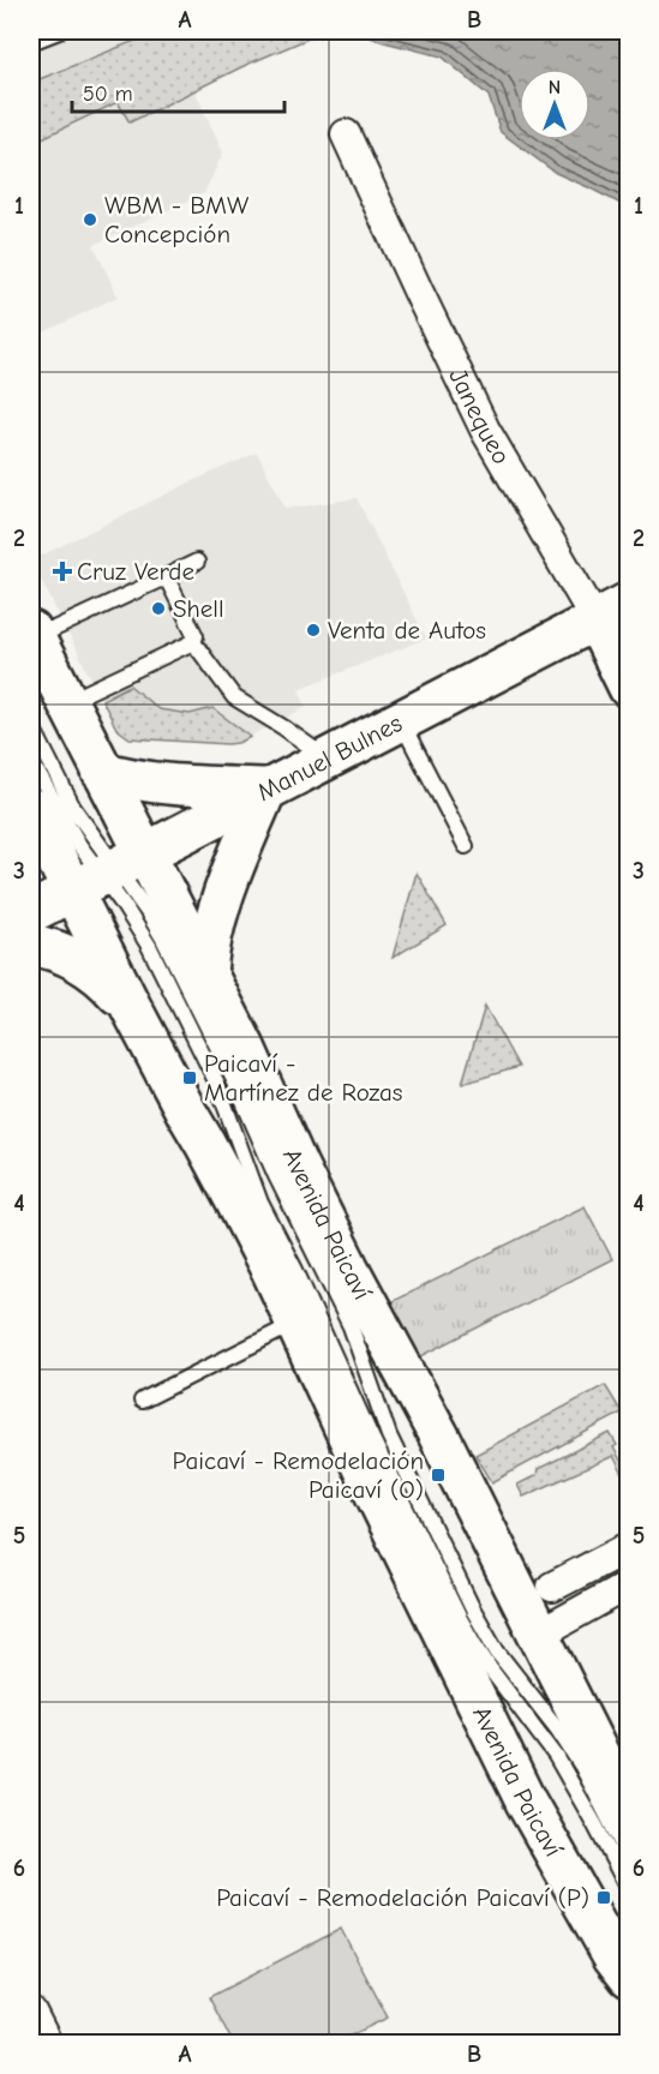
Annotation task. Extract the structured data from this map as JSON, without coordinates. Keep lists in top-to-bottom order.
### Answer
{
  "streets": {
    "main road": ["Janequeo", "Manuel Bulnes", "Avenida Paicaví"]
  },
  "crossings": [
    ["Janequeo", "Manuel Bulnes"],
    ["Manuel Bulnes", "Avenida Paicaví"]
  ],
  "places": {
    "other": ["WBM - BMW Concepción", "Shell", "Venta de Autos"],
    "health": ["Cruz Verde"],
    "transit": ["Paicaví - Martínez de Rozas", "Paicaví - Remodelación Paicaví (O)", "Paicaví - Remodelación Paicaví (P)"]
  },
  "scale_bar": "50 m",
  "north": "top",
  "grid": {
    "columns": ["A", "B"],
    "rows": [
      "1",
      "2",
      "3",
      "4",
      "5",
      "6"
    ]
  }
}
